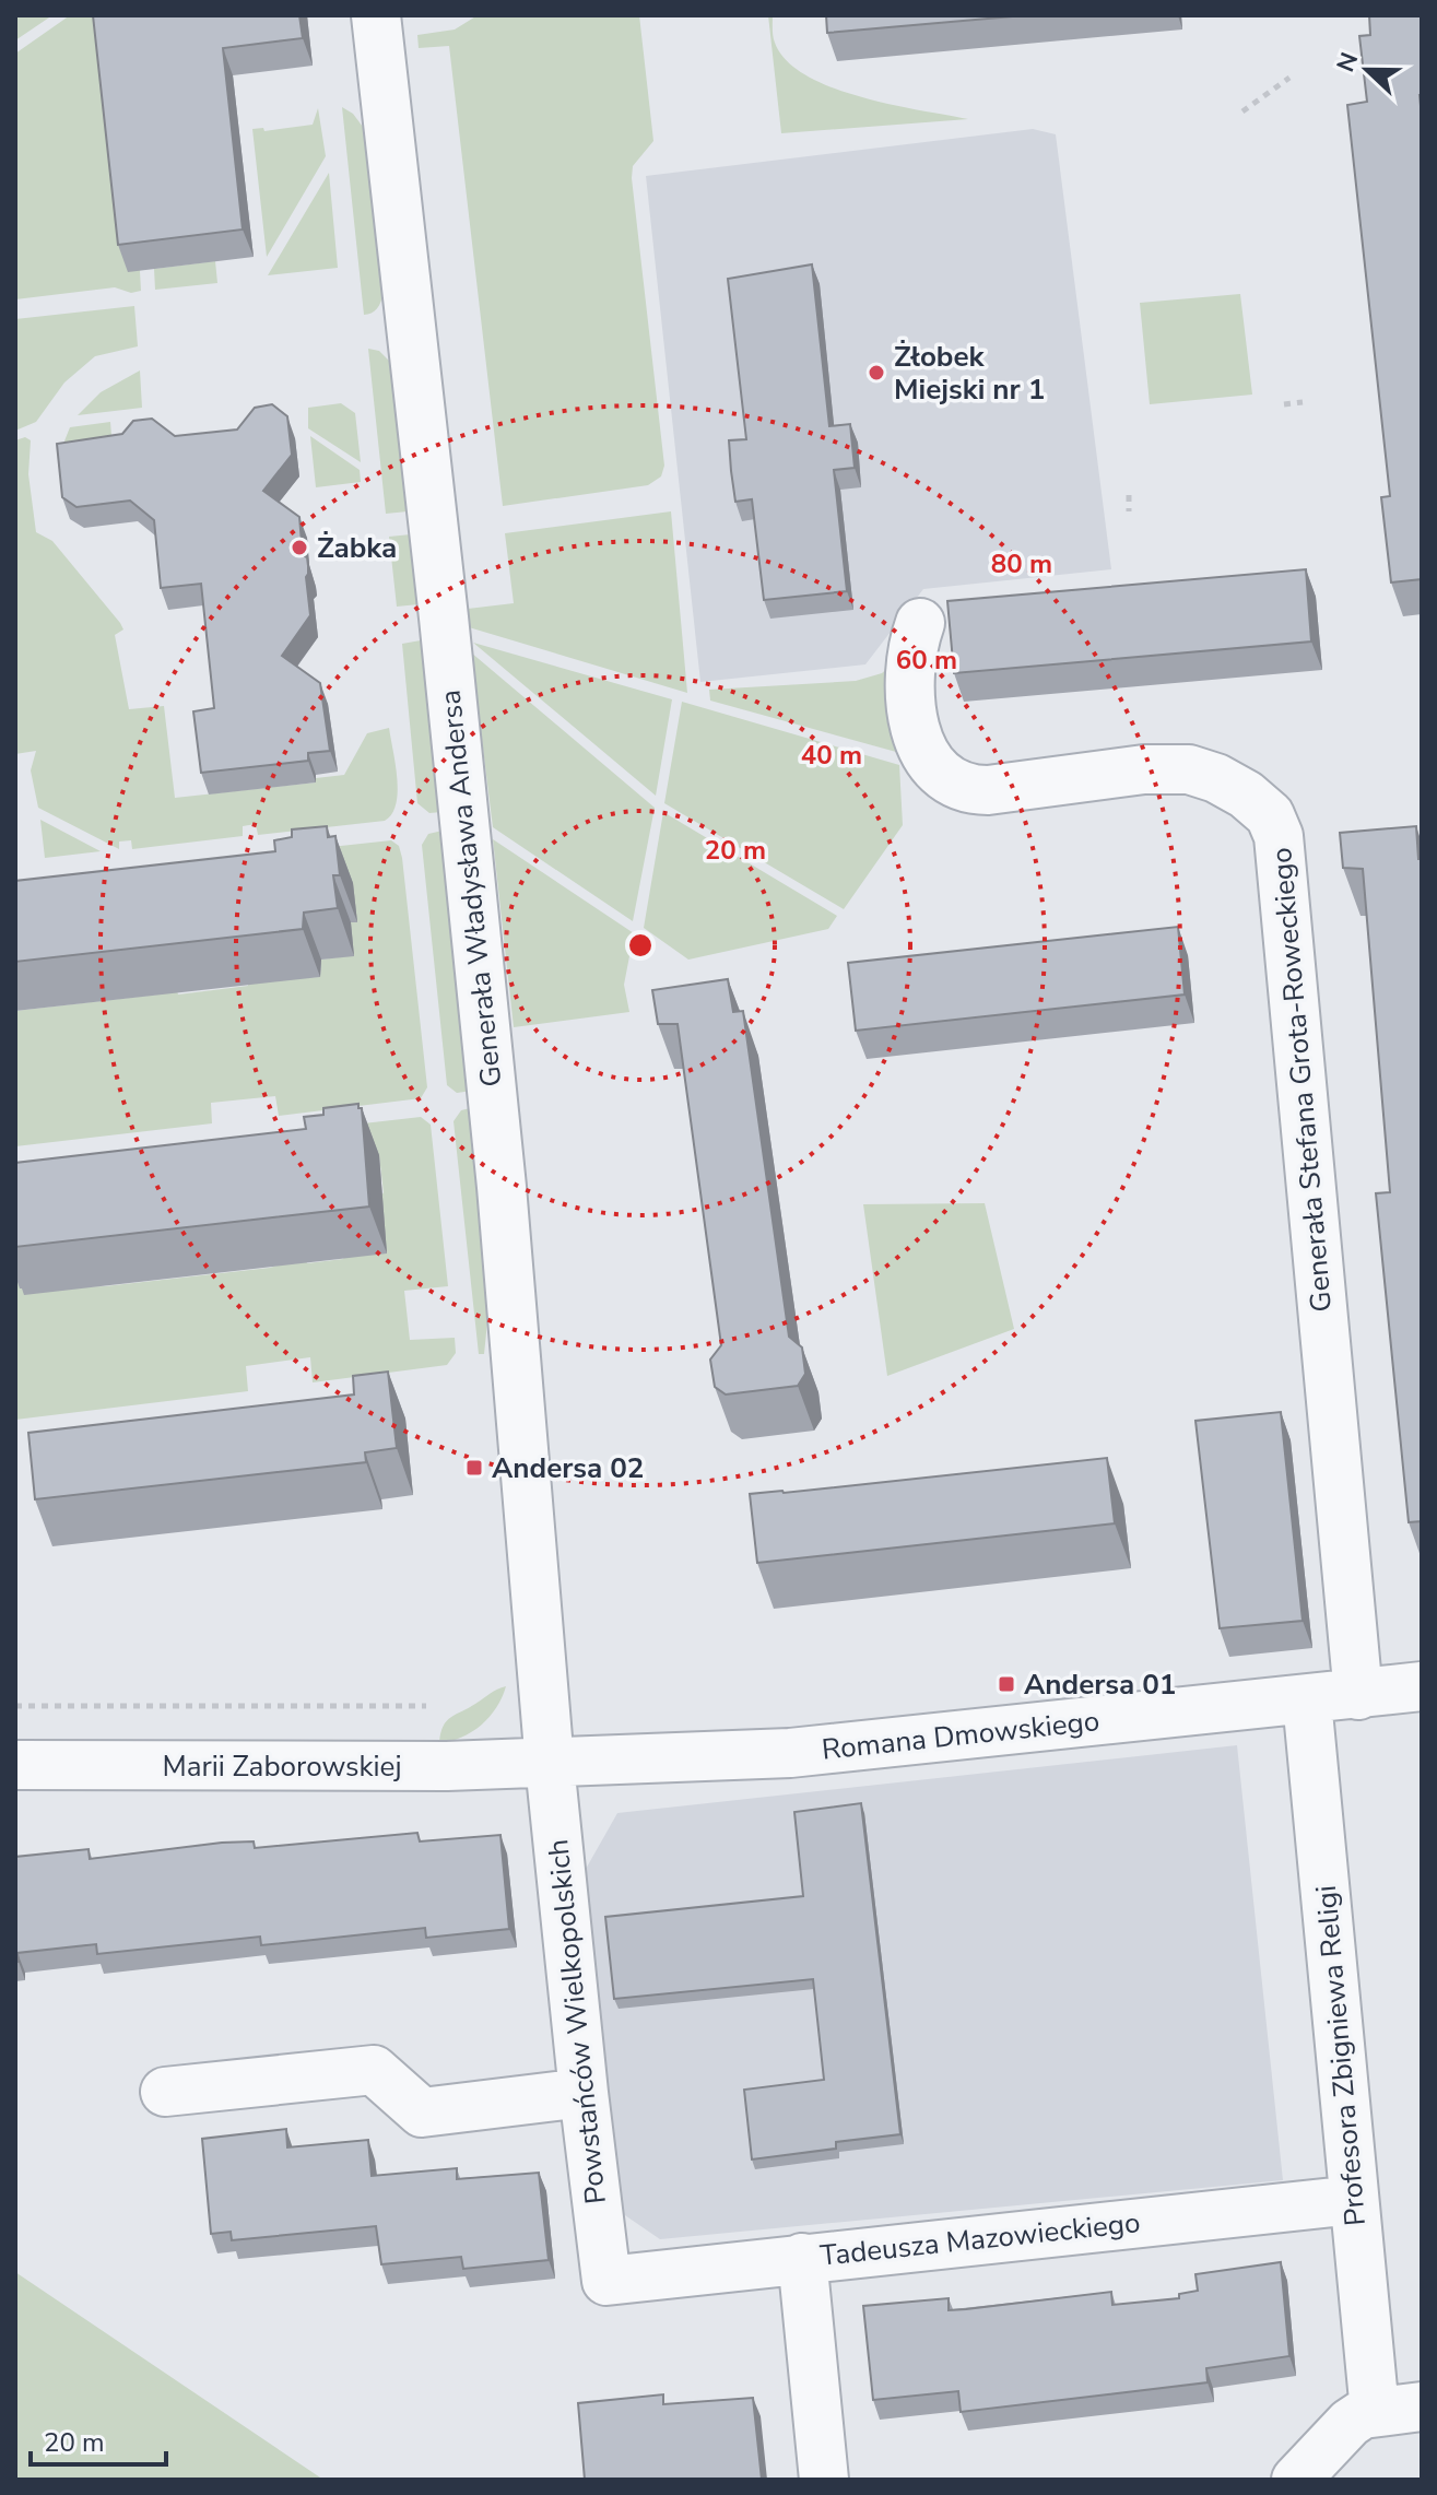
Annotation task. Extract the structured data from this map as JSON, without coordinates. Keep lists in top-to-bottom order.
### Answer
{
  "streets": {
    "street": [
      "Generała Władysława Andersa",
      "Generała Stefana Grota-Roweckiego",
      "Romana Dmowskiego",
      "Marii Zaborowskiej",
      "Powstańców Wielkopolskich",
      "Profesora Zbigniewa Religi",
      "Tadeusza Mazowieckiego"
    ]
  },
  "crossings": [
    ["Generała Władysława Andersa", "Romana Dmowskiego"],
    ["Generała Władysława Andersa", "Marii Zaborowskiej"],
    ["Generała Władysława Andersa", "Powstańców Wielkopolskich"],
    ["Generała Stefana Grota-Roweckiego", "Romana Dmowskiego"],
    ["Romana Dmowskiego", "Marii Zaborowskiej"],
    ["Romana Dmowskiego", "Powstańców Wielkopolskich"],
    ["Romana Dmowskiego", "Profesora Zbigniewa Religi"],
    ["Marii Zaborowskiej", "Powstańców Wielkopolskich"],
    ["Powstańców Wielkopolskich", "Tadeusza Mazowieckiego"],
    ["Profesora Zbigniewa Religi", "Tadeusza Mazowieckiego"]
  ],
  "places": {
    "other": ["Żłobek Miejski nr 1", "Żabka"],
    "transit": ["Andersa 02", "Andersa 01"]
  },
  "scale_bar": "20 m",
  "north": "left",
  "rings": [
    "80 m",
    "60 m",
    "40 m",
    "20 m"
  ]
}
